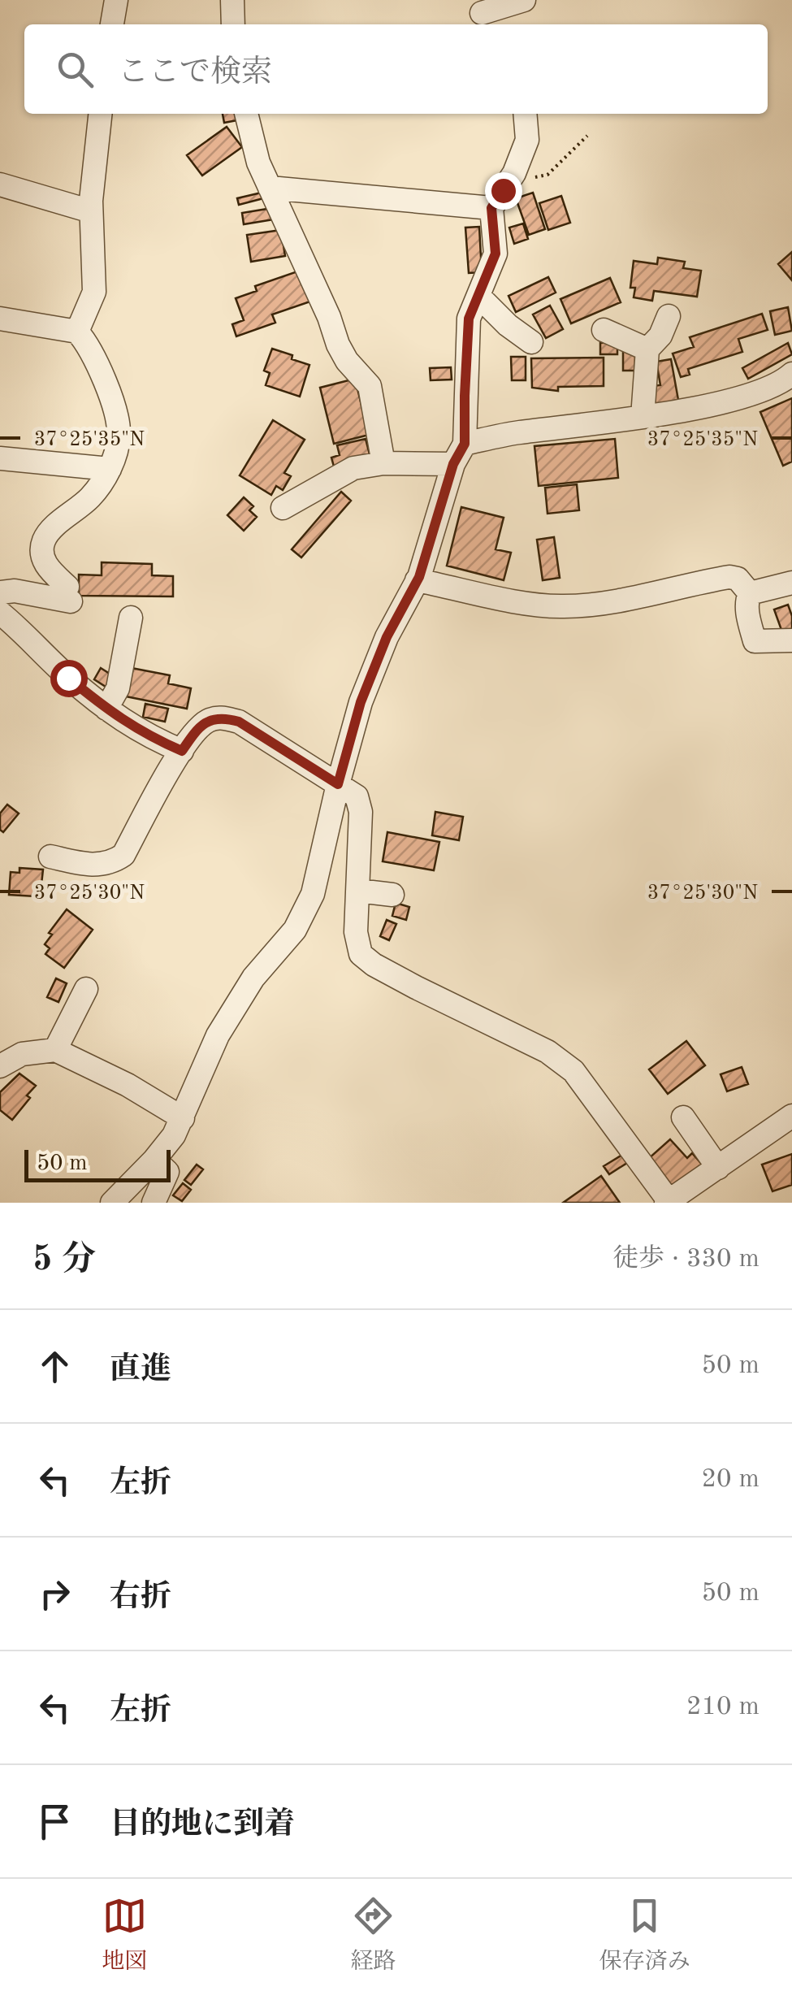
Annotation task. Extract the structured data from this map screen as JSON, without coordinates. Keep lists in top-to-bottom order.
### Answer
{
  "scale_bar": "50 m",
  "page": {
    "search": "ここで検索",
    "scale": "50 m",
    "heading": ["5 分", "徒歩 · 330 m"],
    "list": [
      ["直進", "50 m"],
      ["左折", "20 m"],
      ["右折", "50 m"],
      ["左折", "210 m"],
      "目的地に到着"
    ],
    "nav": ["地図", "経路", "保存済み"]
  },
  "coordinates": ["37°25'35\"N", "37°25'30\"N"]
}
